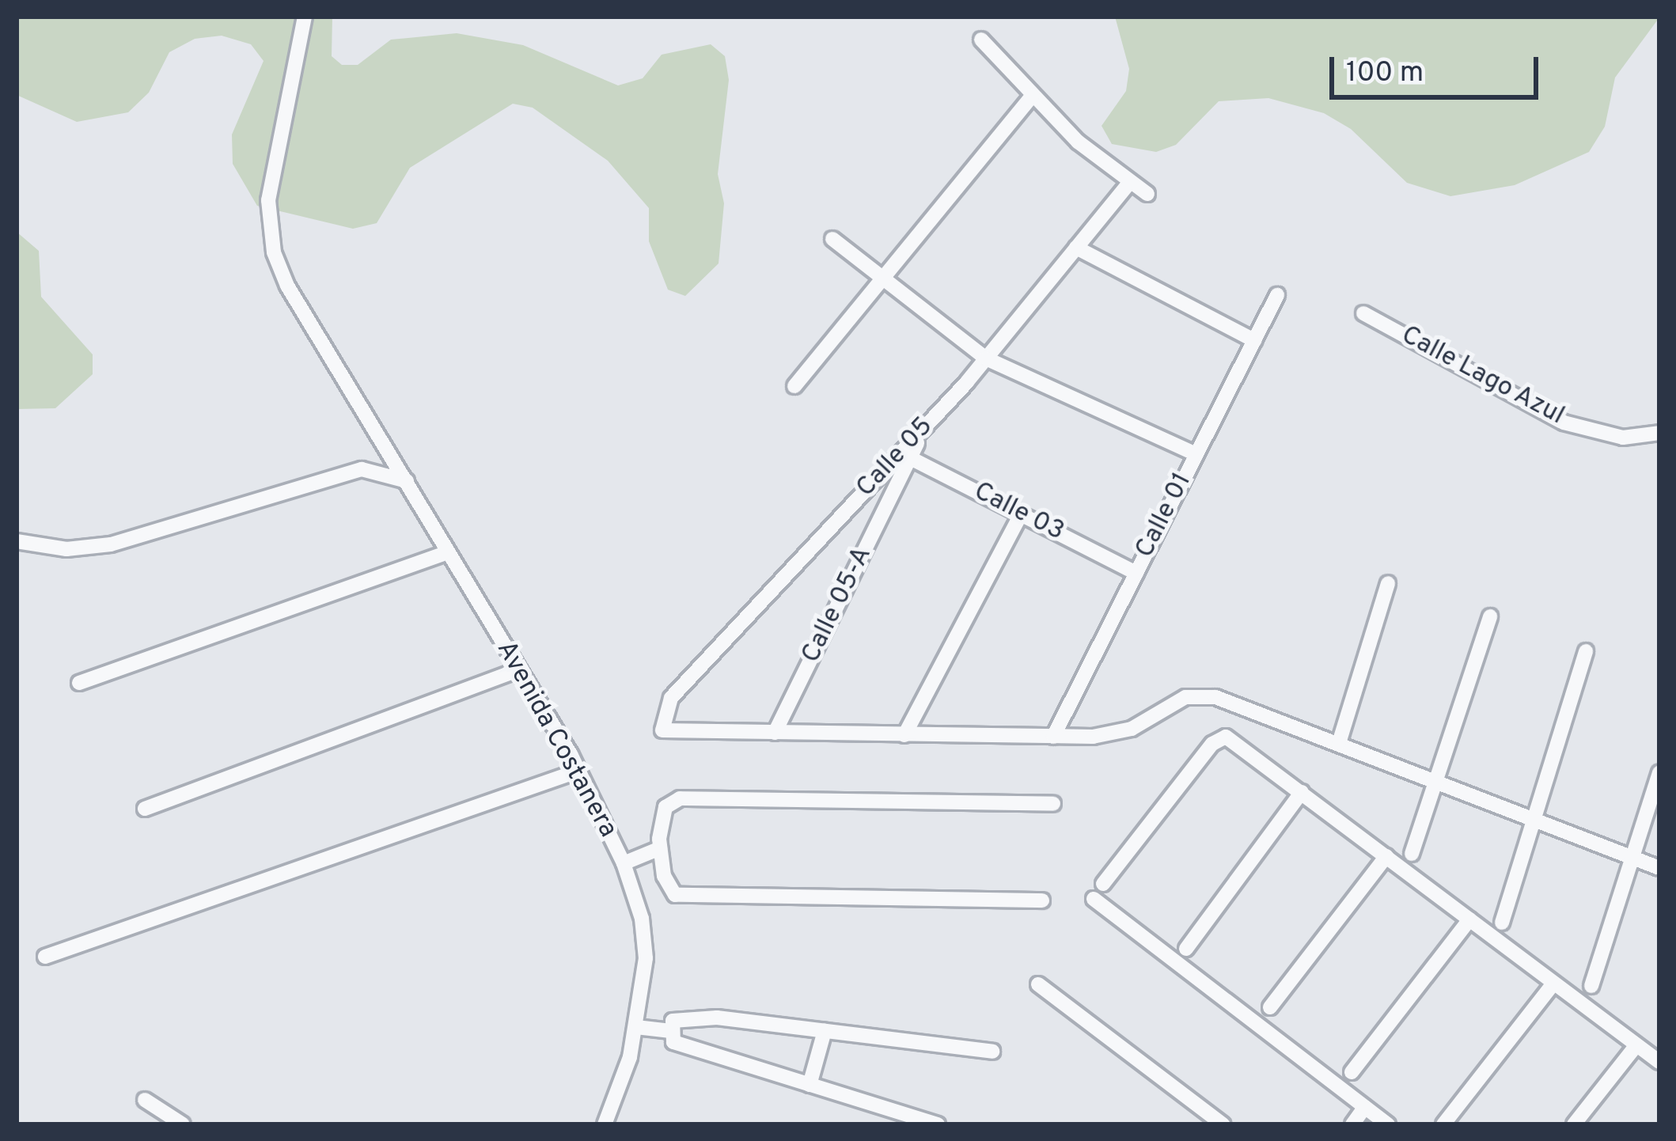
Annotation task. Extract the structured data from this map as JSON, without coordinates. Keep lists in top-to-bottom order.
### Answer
{
  "streets": {
    "street": [
      "Calle Lago Azul",
      "Calle 05",
      "Calle 03",
      "Calle 01",
      "Calle 05-A",
      "Avenida Costanera"
    ]
  },
  "crossings": [
    ["Calle 05", "Calle 03"],
    ["Calle 05", "Calle 05-A"],
    ["Calle 03", "Calle 01"],
    ["Calle 03", "Calle 05-A"]
  ],
  "scale_bar": "100 m"
}
